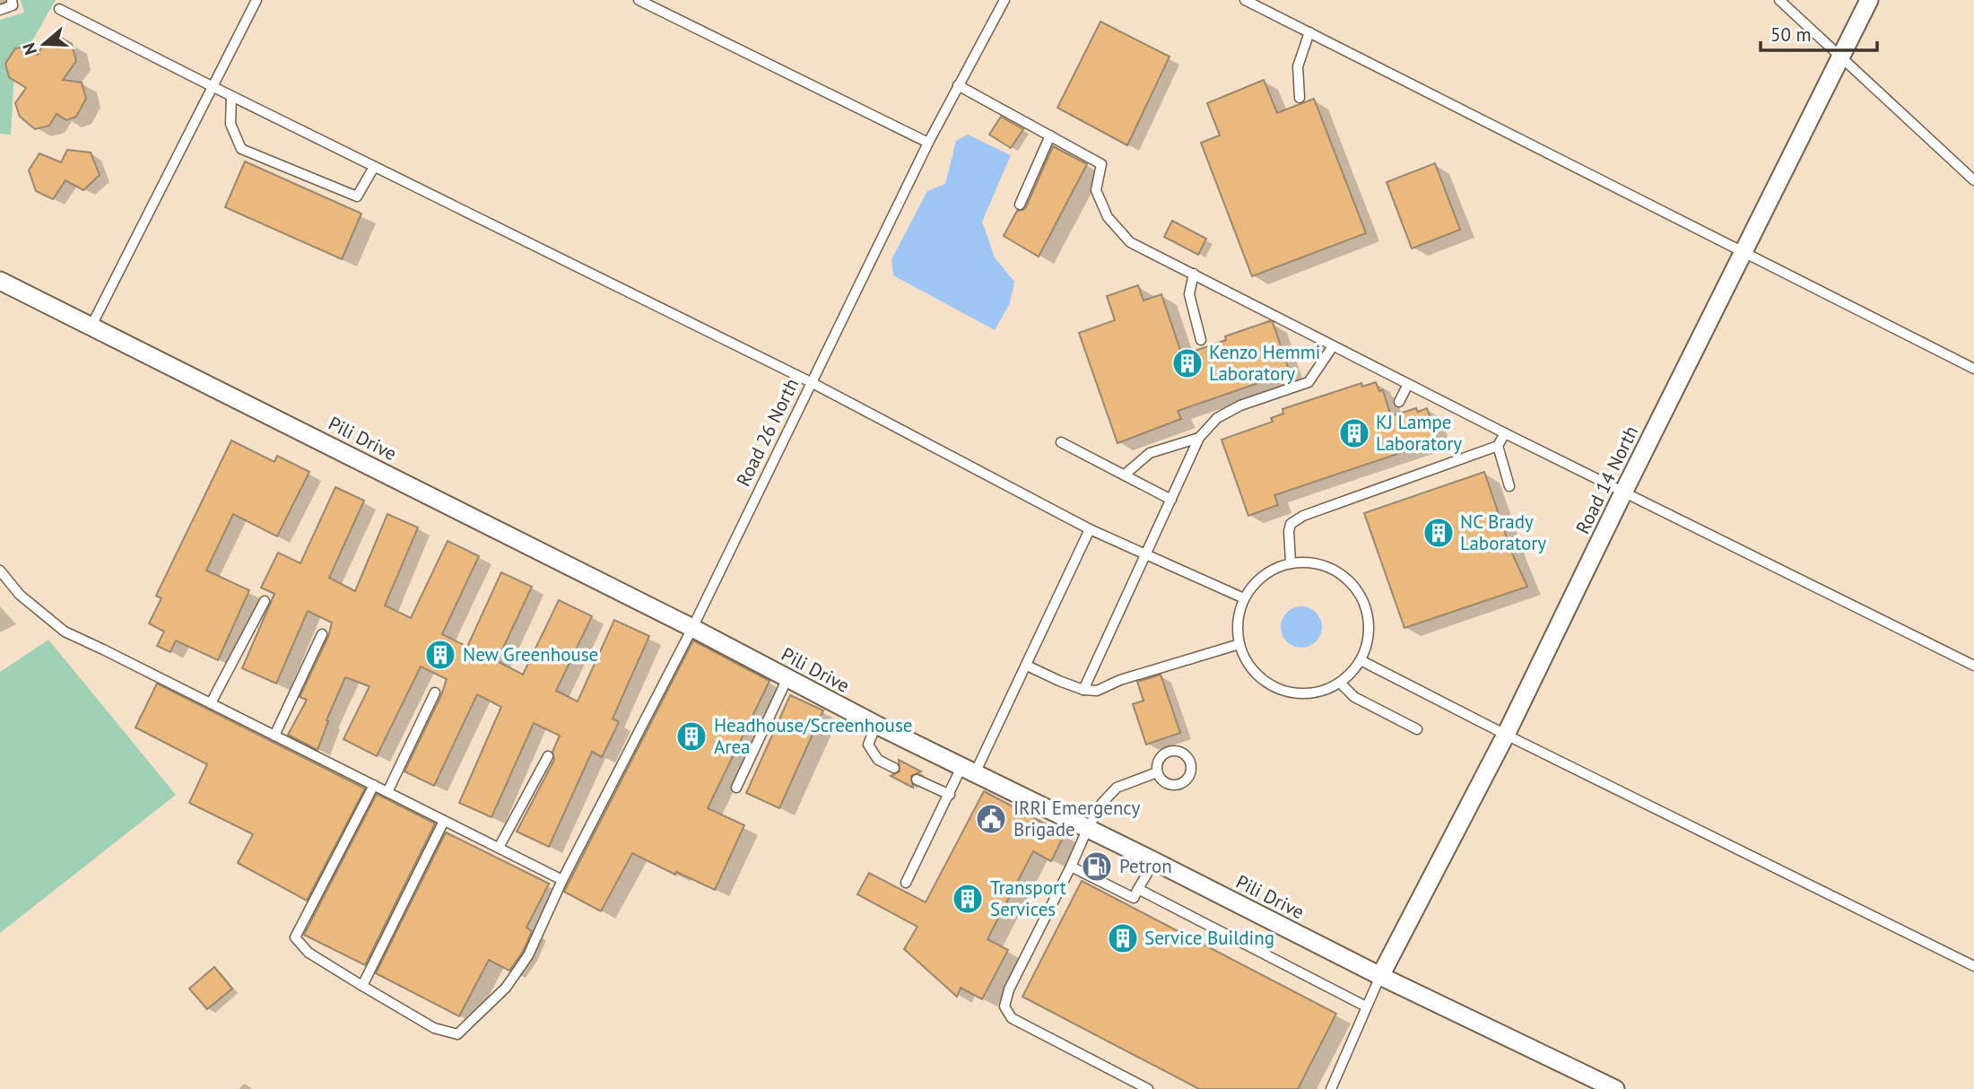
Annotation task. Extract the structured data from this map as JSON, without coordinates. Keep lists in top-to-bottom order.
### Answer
{
  "streets": {
    "street": ["Pili Drive", "Road 14 North"],
    "lane": ["Road 26 North"]
  },
  "crossings": [
    ["Road 26 North", "Pili Drive"],
    ["Pili Drive", "Road 14 North"]
  ],
  "places": {
    "building": [
      "Kenzo Hemmi Laboratory",
      "KJ Lampe Laboratory",
      "NC Brady Laboratory",
      "New Greenhouse",
      "Headhouse/Screenhouse Area",
      "Transport Services",
      "Service Building"
    ],
    "public building": ["IRRI Emergency Brigade"],
    "fuel station": ["Petron"]
  },
  "scale_bar": "50 m",
  "north": "left"
}
